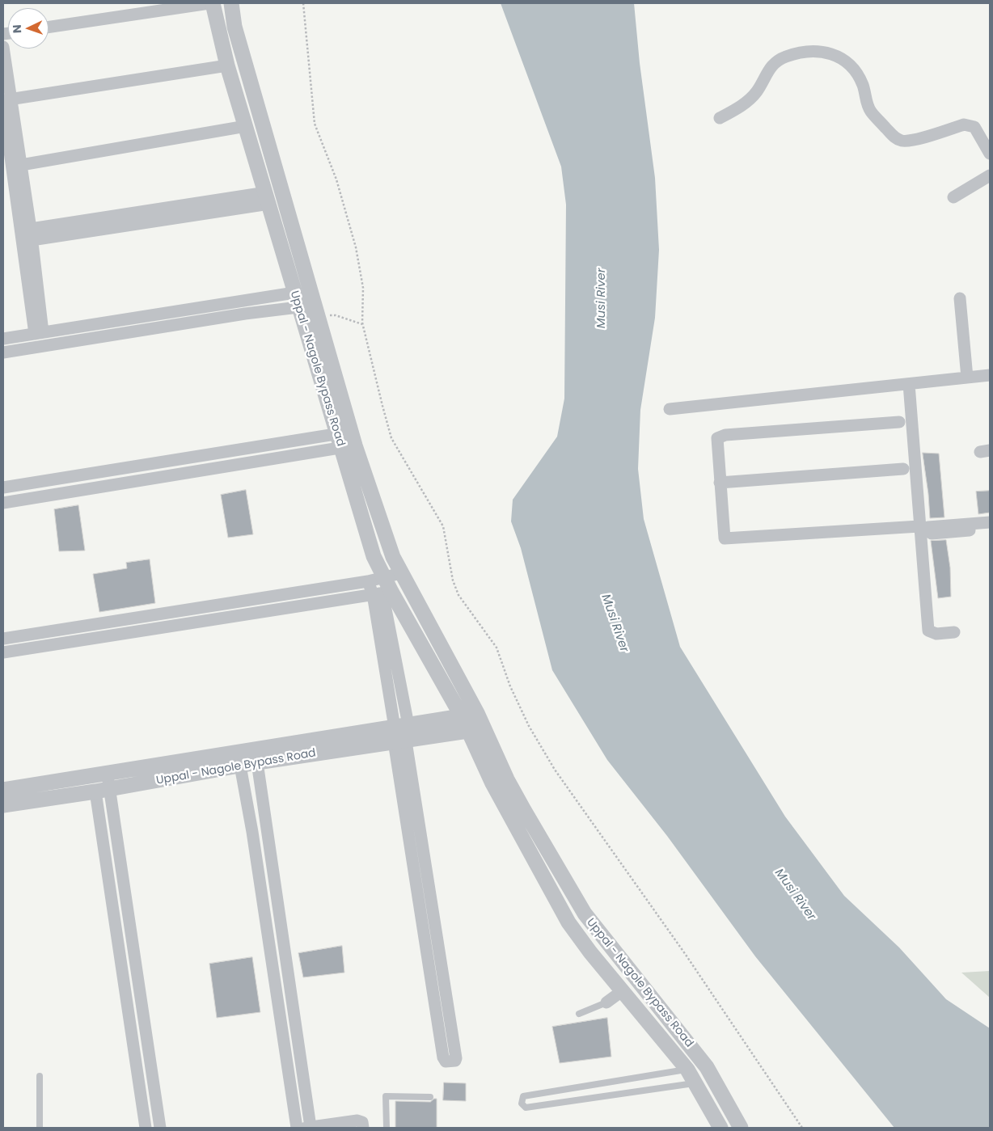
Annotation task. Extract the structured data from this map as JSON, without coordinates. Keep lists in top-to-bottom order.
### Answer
{
  "streets": {
    "street": ["Uppal - Nagole Bypass Road"]
  },
  "water": ["Musi River"],
  "north": "left"
}
